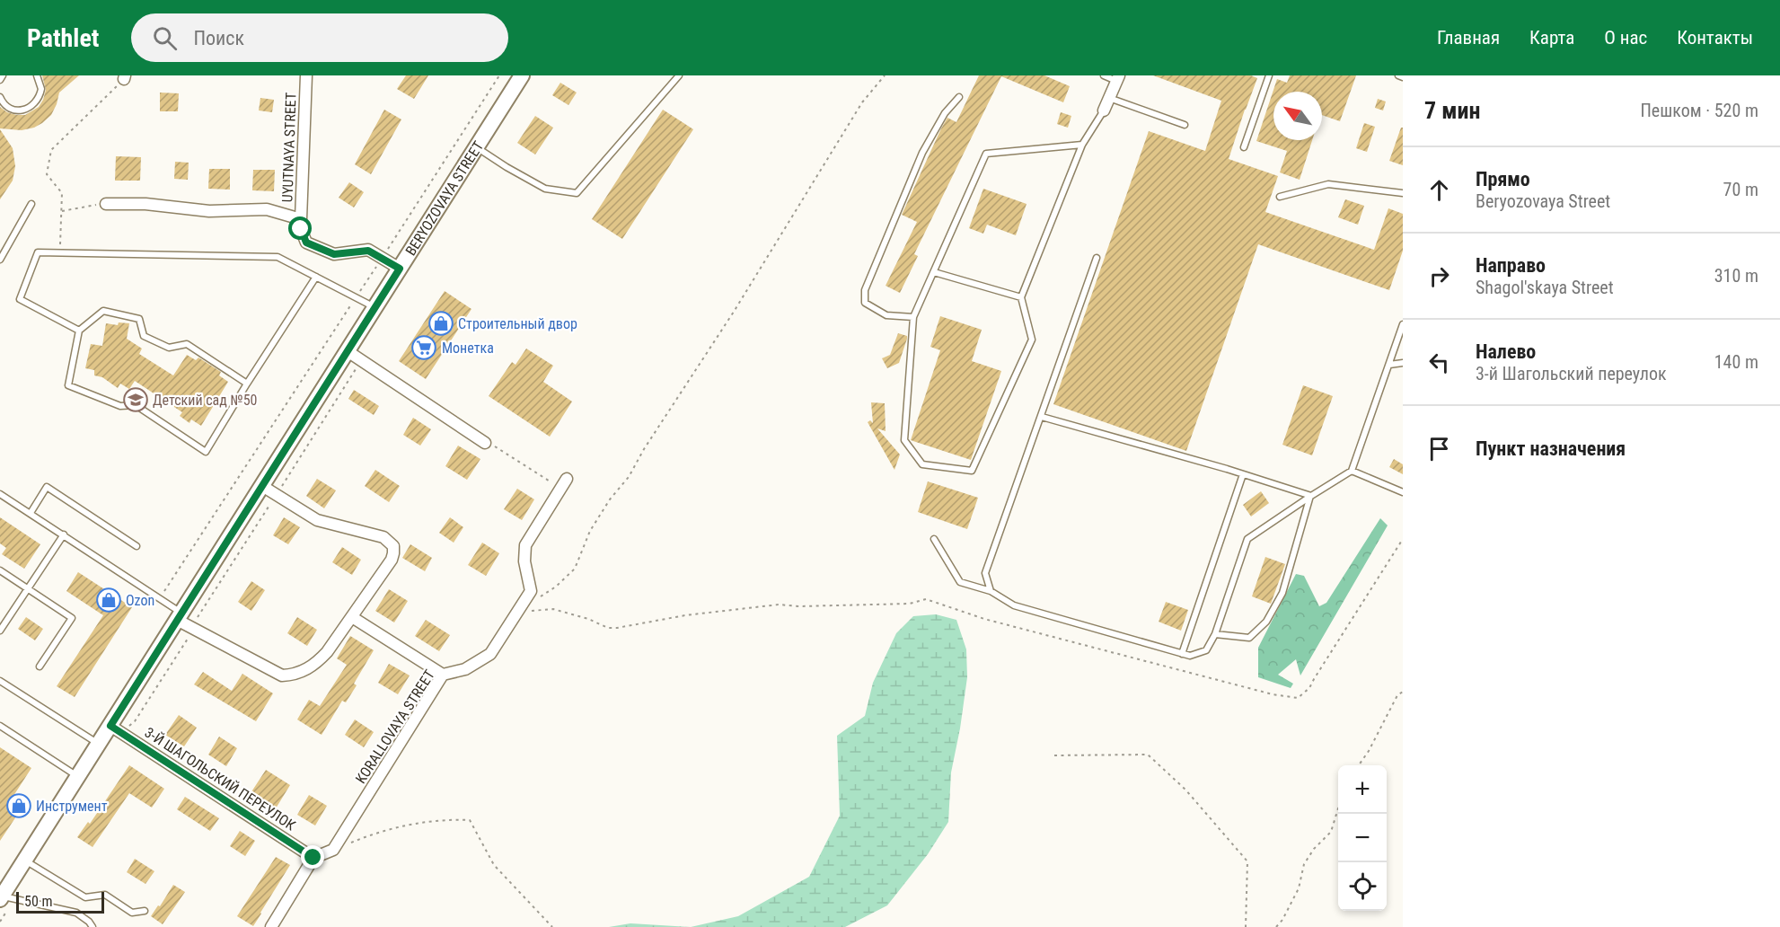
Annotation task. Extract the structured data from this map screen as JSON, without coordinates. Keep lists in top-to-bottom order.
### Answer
{
  "streets": {
    "main road": ["BERYOZOVAYA STREET"],
    "street": ["UYUTNAYA STREET", "KORALLOVAYA STREET", "3-Й ШАГОЛЬСКИЙ ПЕРЕУЛОК"]
  },
  "crossings": [
    ["UYUTNAYA STREET", "BERYOZOVAYA STREET"]
  ],
  "places": {
    "shop": ["Строительный двор", "Ozon", "Инструмент"],
    "supermarket": ["Монетка"],
    "school or university": ["Детский сад №50"]
  },
  "scale_bar": "50 m",
  "north": "top left",
  "page": {
    "header": "Pathlet",
    "search": "Поиск",
    "nav": [
      "Главная",
      "Карта",
      "О нас",
      "Контакты"
    ],
    "heading": ["7 мин", "Пешком · 520 m"],
    "list": [
      ["Прямо", "Beryozovaya Street", "70 m"],
      ["Направо", "Shagol'skaya Street", "310 m"],
      ["Налево", "3-й Шагольский переулок", "140 m"],
      "Пункт назначения"
    ],
    "map_buttons": ["+", "−"],
    "scale": "50 m"
  }
}
